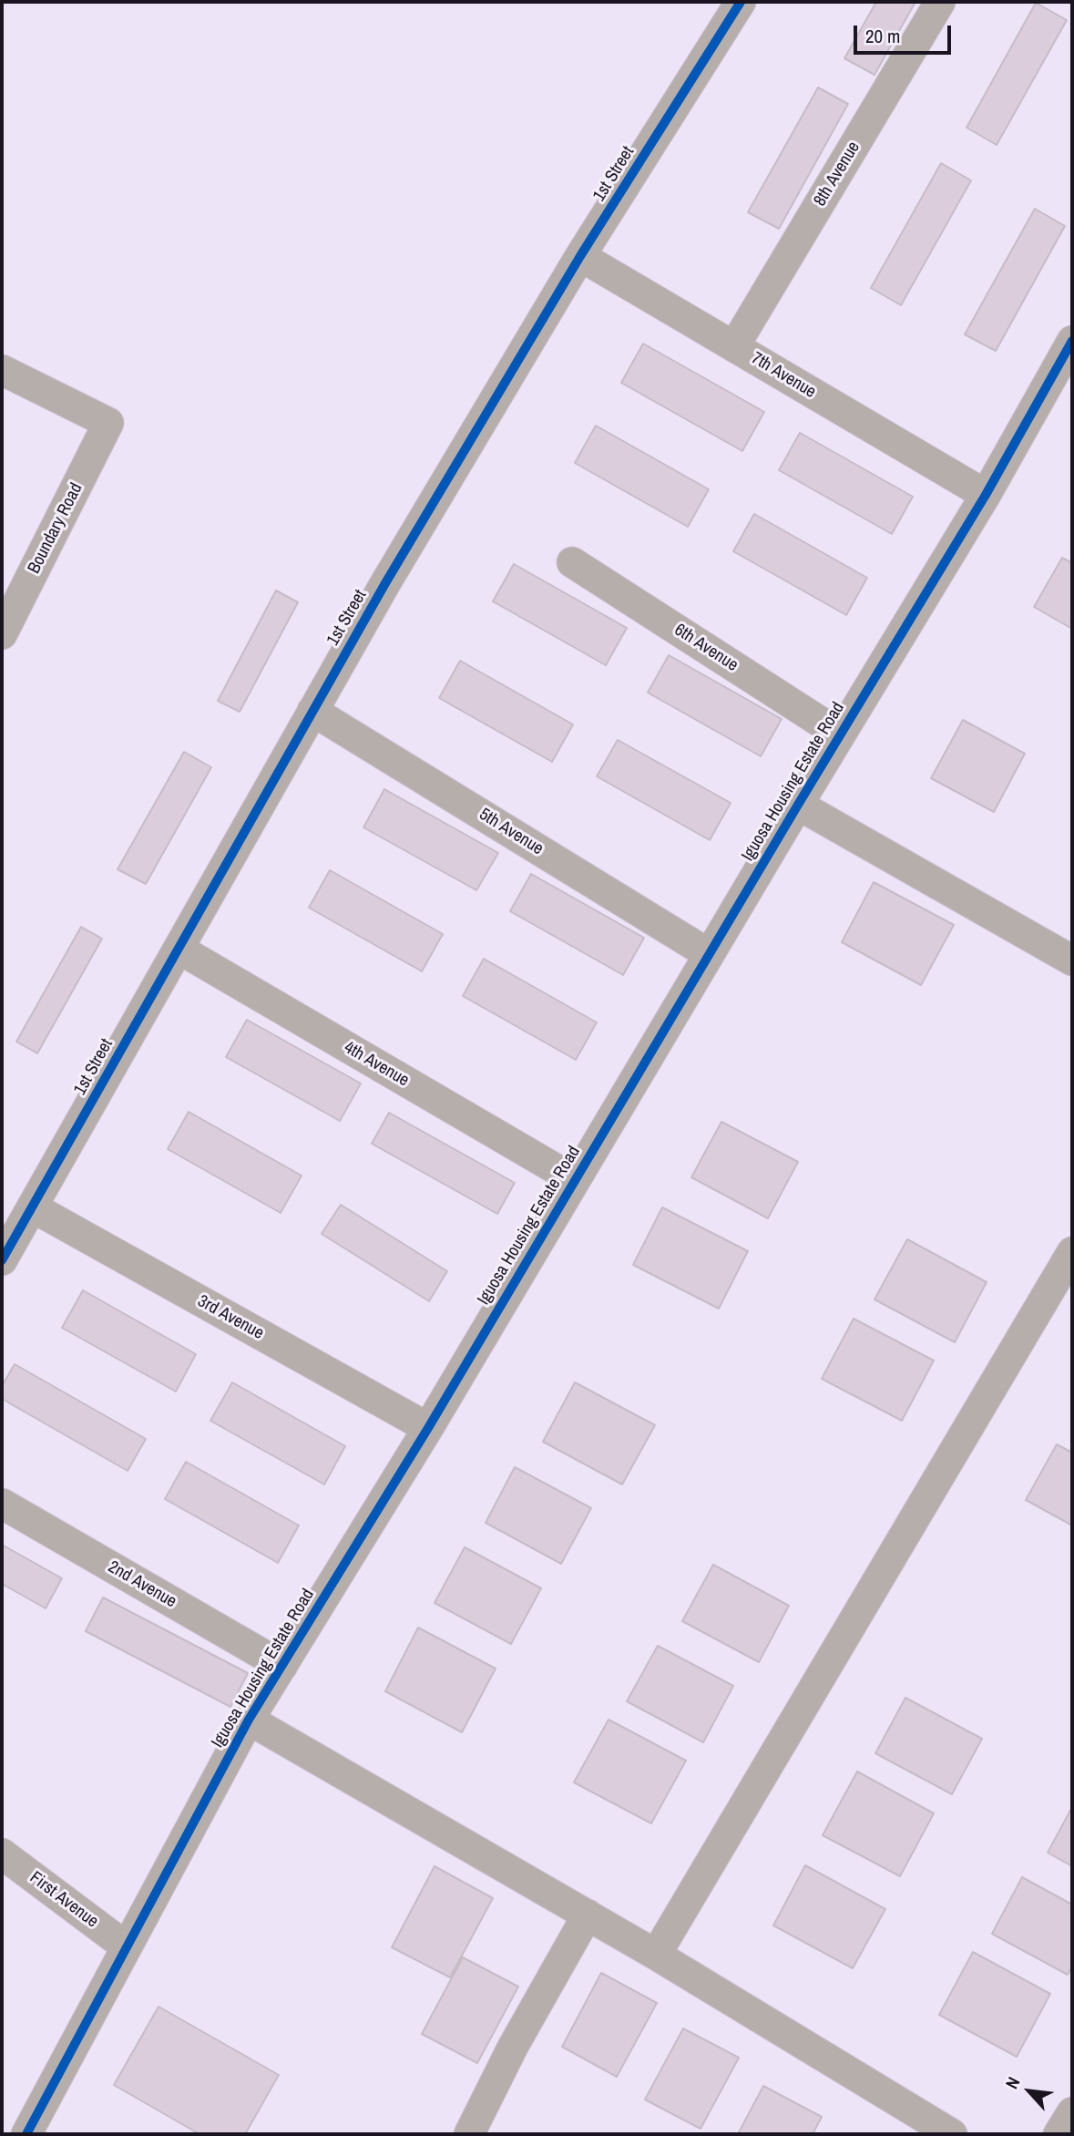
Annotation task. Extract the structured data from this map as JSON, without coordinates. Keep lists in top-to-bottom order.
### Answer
{
  "streets": {
    "street": [
      "1st Street",
      "8th Avenue",
      "7th Avenue",
      "Boundary Road",
      "6th Avenue",
      "Iguosa Housing Estate Road",
      "5th Avenue",
      "4th Avenue",
      "3rd Avenue",
      "2nd Avenue",
      "First Avenue"
    ]
  },
  "crossings": [
    ["1st Street", "7th Avenue"],
    ["1st Street", "5th Avenue"],
    ["1st Street", "4th Avenue"],
    ["1st Street", "3rd Avenue"],
    ["8th Avenue", "7th Avenue"],
    ["7th Avenue", "Iguosa Housing Estate Road"],
    ["6th Avenue", "Iguosa Housing Estate Road"],
    ["Iguosa Housing Estate Road", "5th Avenue"],
    ["Iguosa Housing Estate Road", "4th Avenue"],
    ["Iguosa Housing Estate Road", "3rd Avenue"],
    ["Iguosa Housing Estate Road", "2nd Avenue"],
    ["Iguosa Housing Estate Road", "First Avenue"]
  ],
  "scale_bar": "20 m",
  "north": "top left"
}
